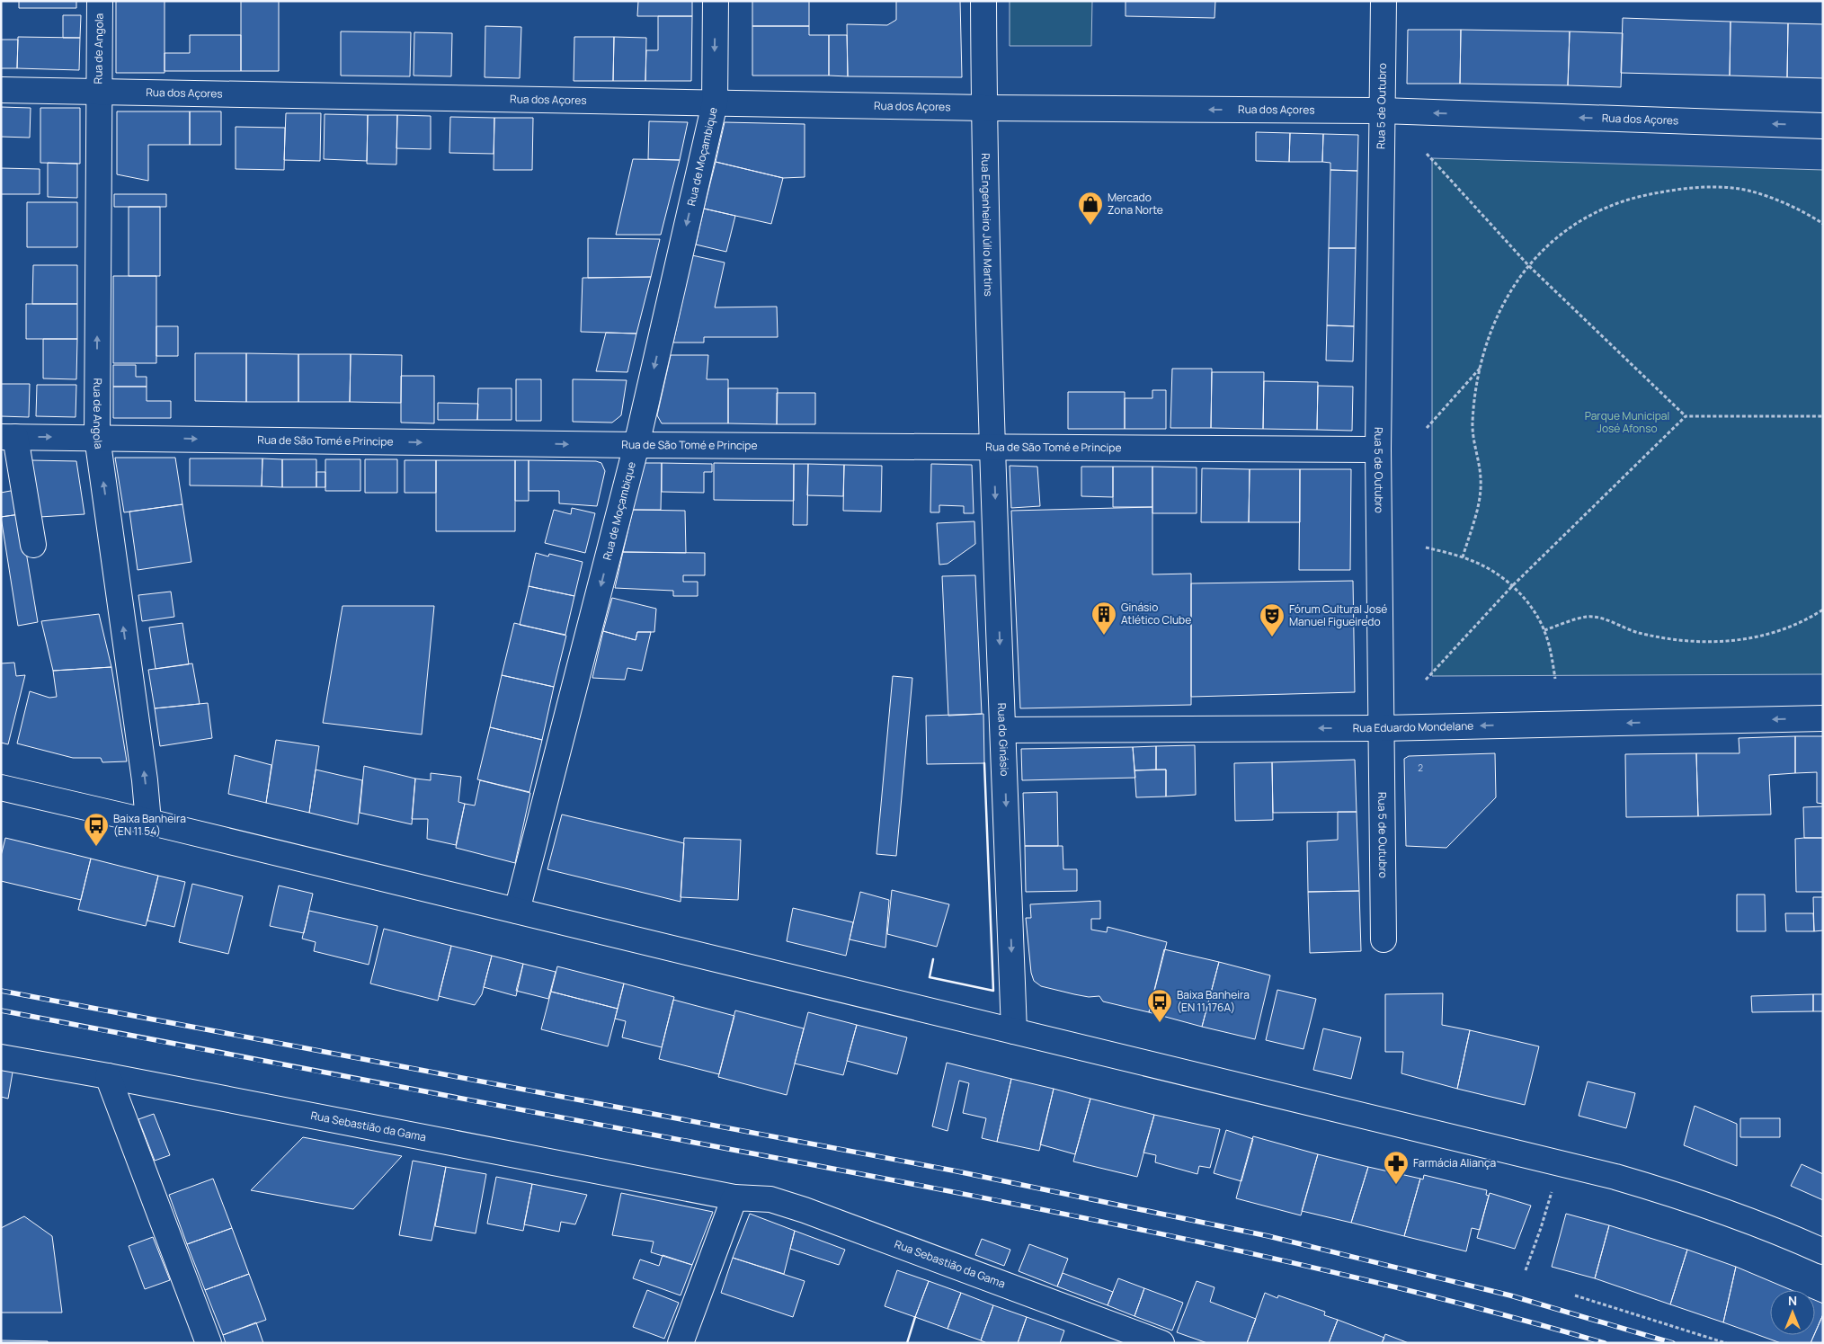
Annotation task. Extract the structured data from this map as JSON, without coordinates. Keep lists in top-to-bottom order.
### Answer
{
  "streets": {
    "street": [
      "Rua de Angola",
      "Rua dos Açores",
      "Rua 5 de Outubro",
      "Rua de Moçambique",
      "Rua Engenheiro Júlio Martins",
      "Rua de São Tomé e Principe",
      "Rua Eduardo Mondelane",
      "Rua do Ginásio",
      "Rua Sebastião da Gama"
    ]
  },
  "crossings": [
    ["Rua de Angola", "Rua dos Açores"],
    ["Rua de Angola", "Rua de São Tomé e Principe"],
    ["Rua dos Açores", "Rua 5 de Outubro"],
    ["Rua dos Açores", "Rua de Moçambique"],
    ["Rua dos Açores", "Rua Engenheiro Júlio Martins"],
    ["Rua 5 de Outubro", "Rua de São Tomé e Principe"],
    ["Rua 5 de Outubro", "Rua Eduardo Mondelane"],
    ["Rua de Moçambique", "Rua de São Tomé e Principe"],
    ["Rua Engenheiro Júlio Martins", "Rua de São Tomé e Principe"],
    ["Rua Engenheiro Júlio Martins", "Rua do Ginásio"],
    ["Rua de São Tomé e Principe", "Rua do Ginásio"],
    ["Rua Eduardo Mondelane", "Rua do Ginásio"]
  ],
  "one_way": [
    "Rua de Angola",
    "Rua dos Açores",
    "Rua de Moçambique",
    "Rua de São Tomé e Principe",
    "Rua Eduardo Mondelane",
    "Rua do Ginásio"
  ],
  "parks": ["Parque Municipal José Afonso"],
  "places": {
    "shop": ["Mercado Zona Norte"],
    "building": ["Ginásio Atlético Clube"],
    "theatre": ["Fórum Cultural José Manuel Figueiredo"],
    "bus stop": ["Baixa Banheira (EN 11 54)", "Baixa Banheira (EN 11 176A)"],
    "pharmacy": ["Farmácia Aliança"]
  },
  "house_numbers": ["2"],
  "north": "top"
}
